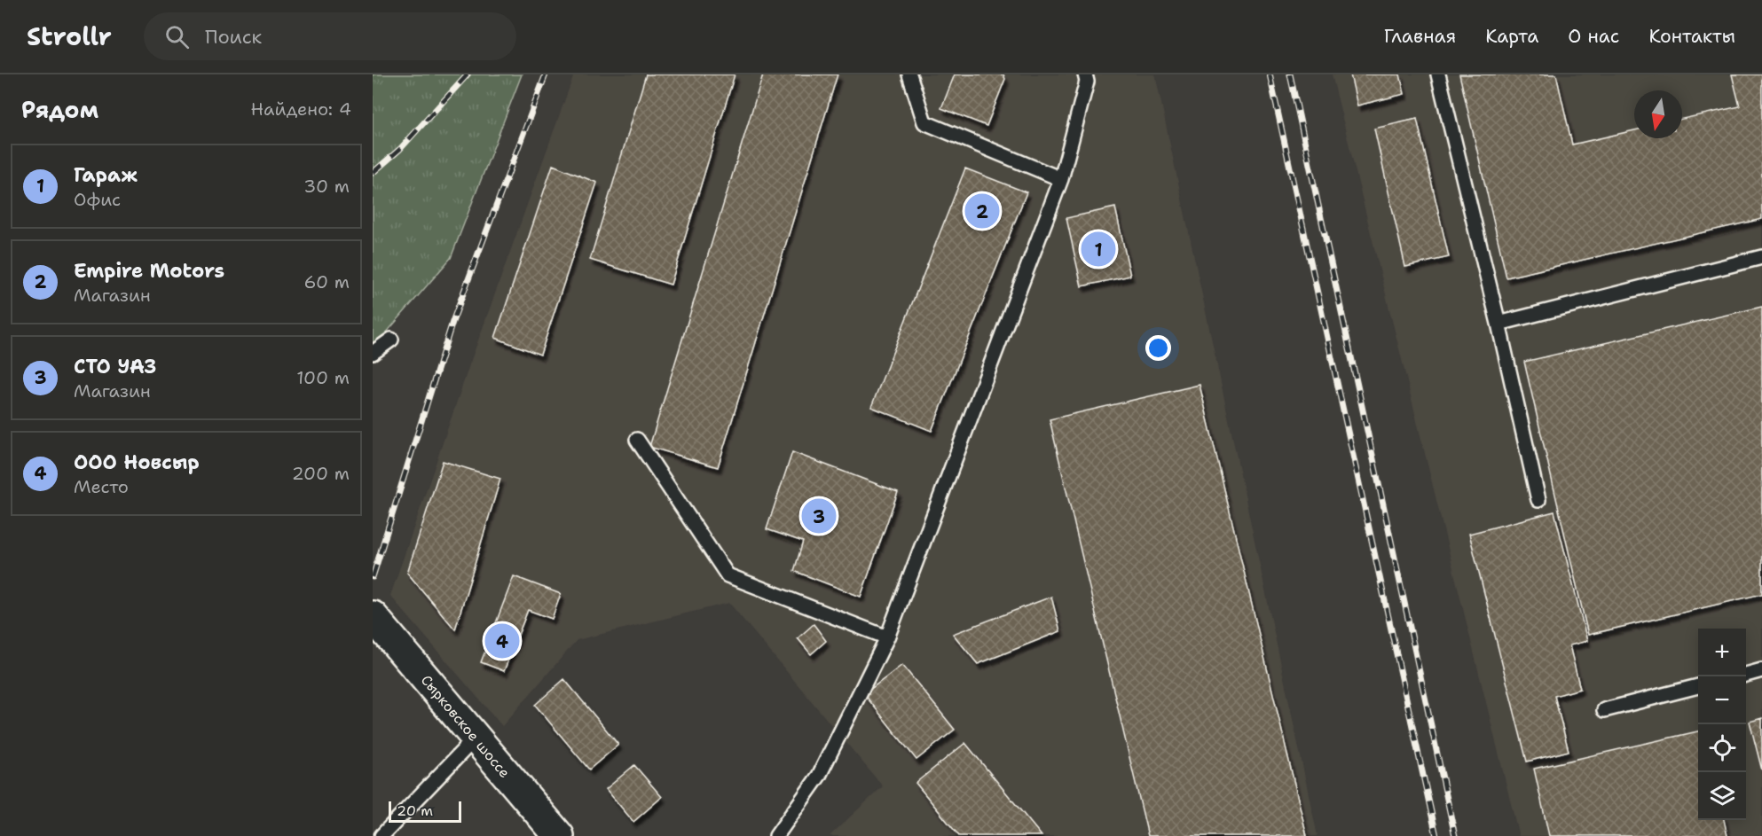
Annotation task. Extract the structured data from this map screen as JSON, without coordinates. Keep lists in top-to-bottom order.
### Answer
{
  "streets": {
    "main road": ["Сырковское шоссе"]
  },
  "scale_bar": "20 m",
  "north": "bottom",
  "page": {
    "header": "Strollr",
    "search": "Поиск",
    "nav": [
      "Главная",
      "Карта",
      "О нас",
      "Контакты"
    ],
    "heading": ["Рядом", "Найдено: 4"],
    "list": [
      {
        "mark": "1",
        "name": "Гараж",
        "note": "Офис",
        "value": "30 m"
      },
      {
        "mark": "2",
        "name": "Empire Motors",
        "note": "Магазин",
        "value": "60 m"
      },
      {
        "mark": "3",
        "name": "СТО УАЗ",
        "note": "Магазин",
        "value": "100 m"
      },
      {
        "mark": "4",
        "name": "ООО Новсыр",
        "note": "Место",
        "value": "200 m"
      }
    ],
    "pins": [
      "2",
      "1",
      "3",
      "4"
    ],
    "map_buttons": ["+", "−"],
    "scale": "20 m"
  }
}
